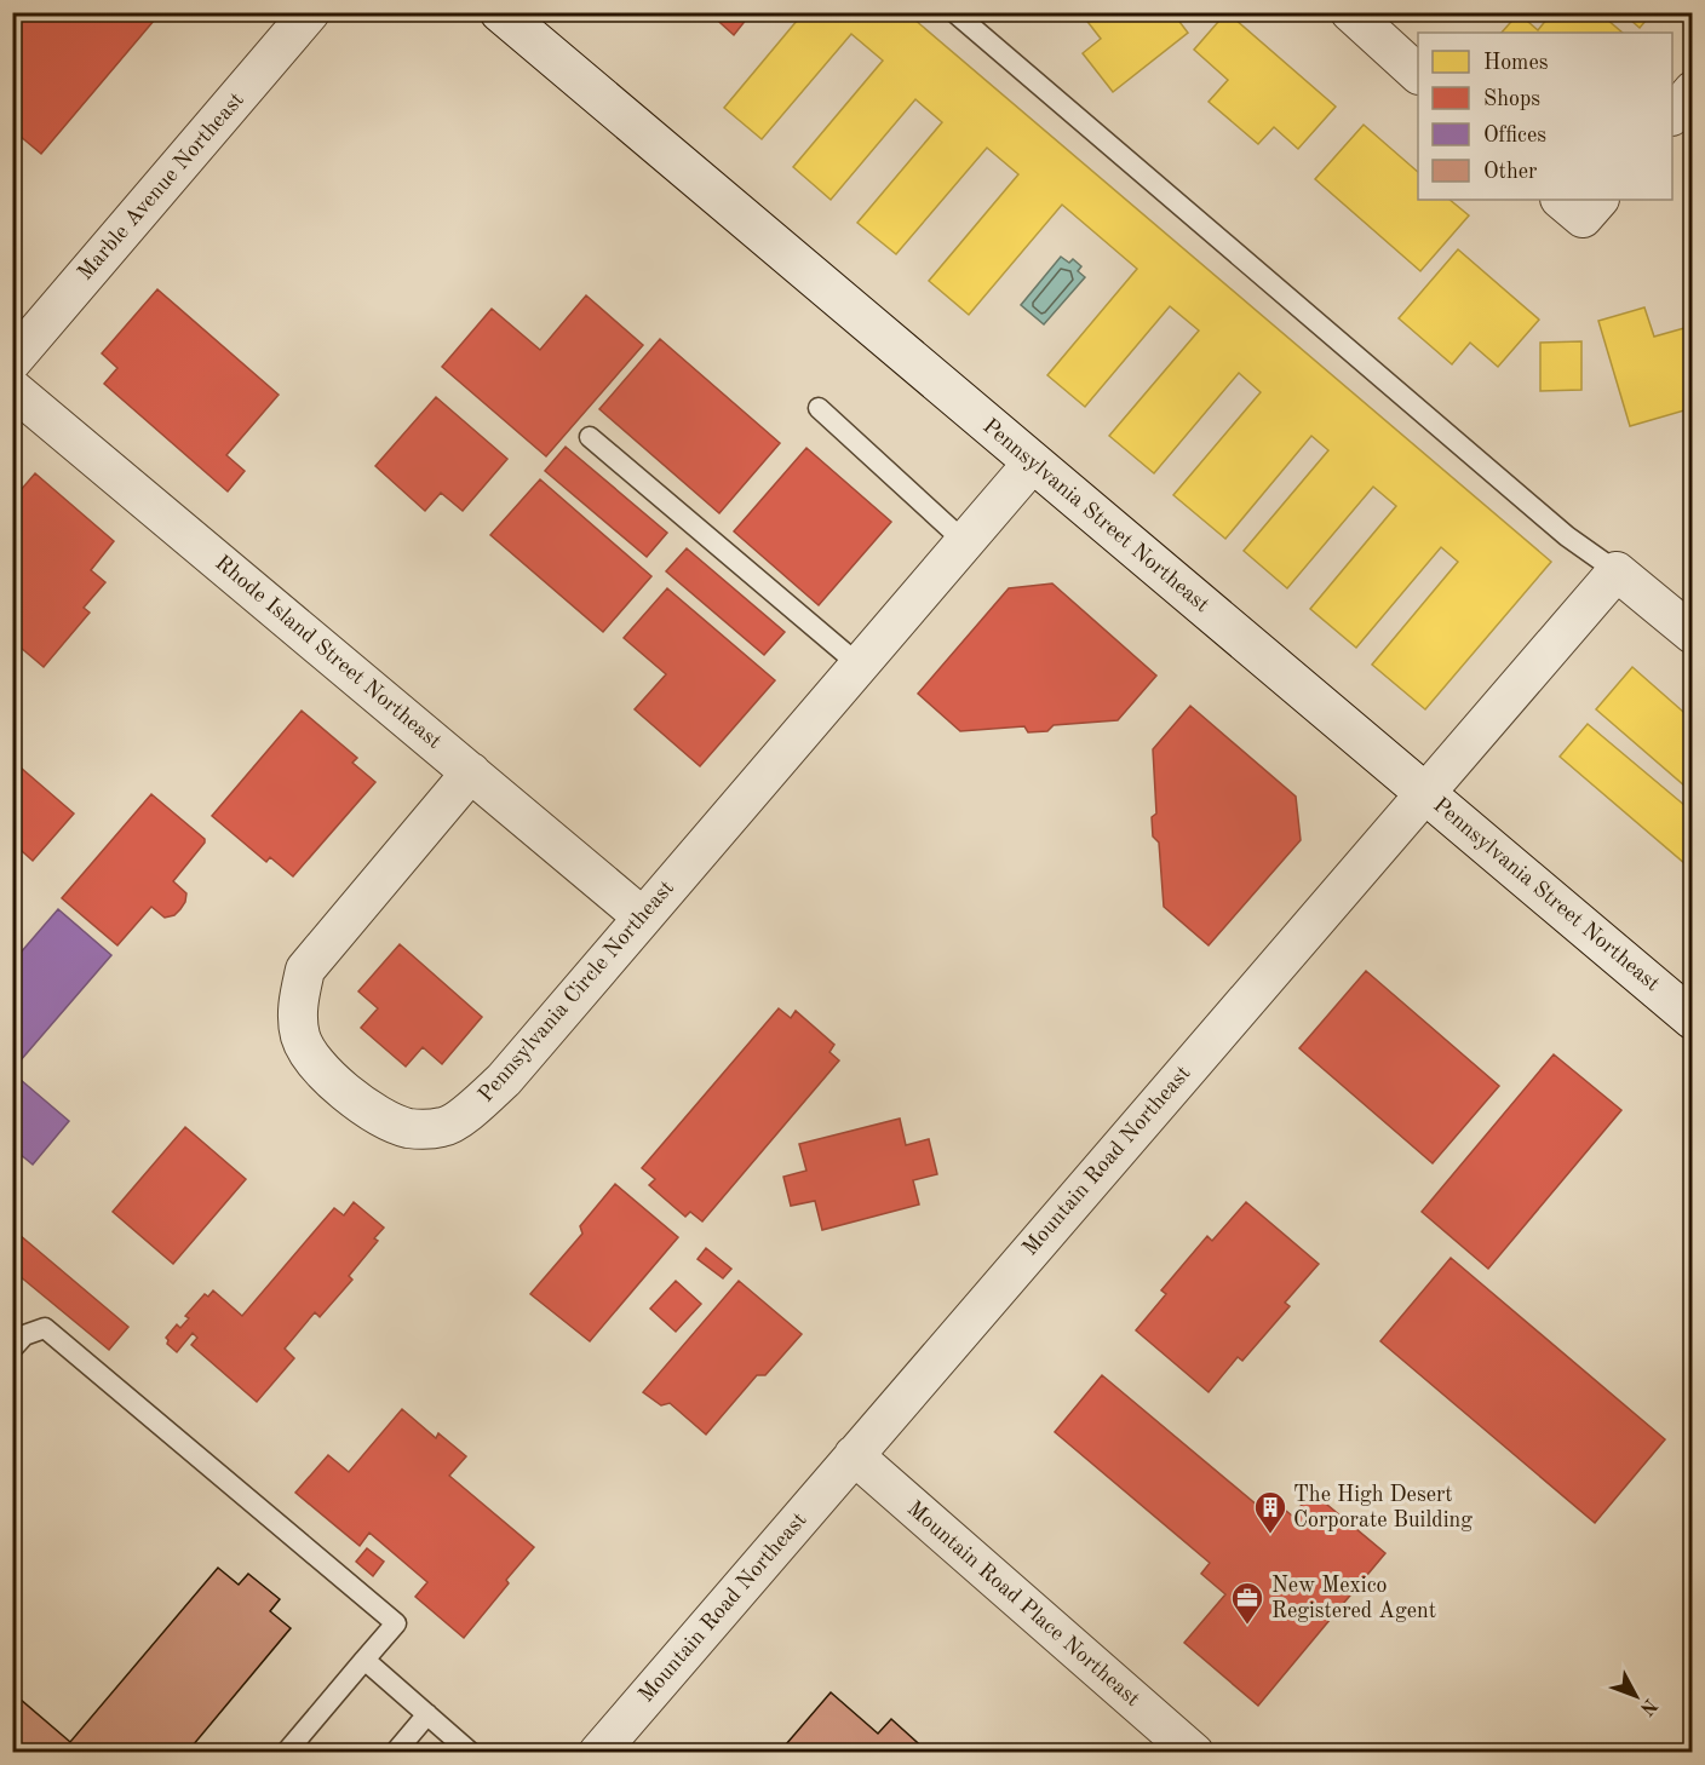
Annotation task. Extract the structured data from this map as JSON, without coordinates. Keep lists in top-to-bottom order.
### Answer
{
  "streets": {
    "street": [
      "Marble Avenue Northeast",
      "Pennsylvania Street Northeast",
      "Rhode Island Street Northeast",
      "Pennsylvania Circle Northeast",
      "Mountain Road Northeast",
      "Mountain Road Place Northeast"
    ]
  },
  "crossings": [
    ["Pennsylvania Street Northeast", "Pennsylvania Circle Northeast"],
    ["Pennsylvania Street Northeast", "Mountain Road Northeast"],
    ["Rhode Island Street Northeast", "Pennsylvania Circle Northeast"],
    ["Mountain Road Northeast", "Mountain Road Place Northeast"]
  ],
  "places": {
    "building": ["The High Desert Corporate Building"],
    "office": ["New Mexico Registered Agent"]
  },
  "legend": [
    "Homes",
    "Shops",
    "Offices",
    "Other"
  ],
  "north": "bottom right"
}
